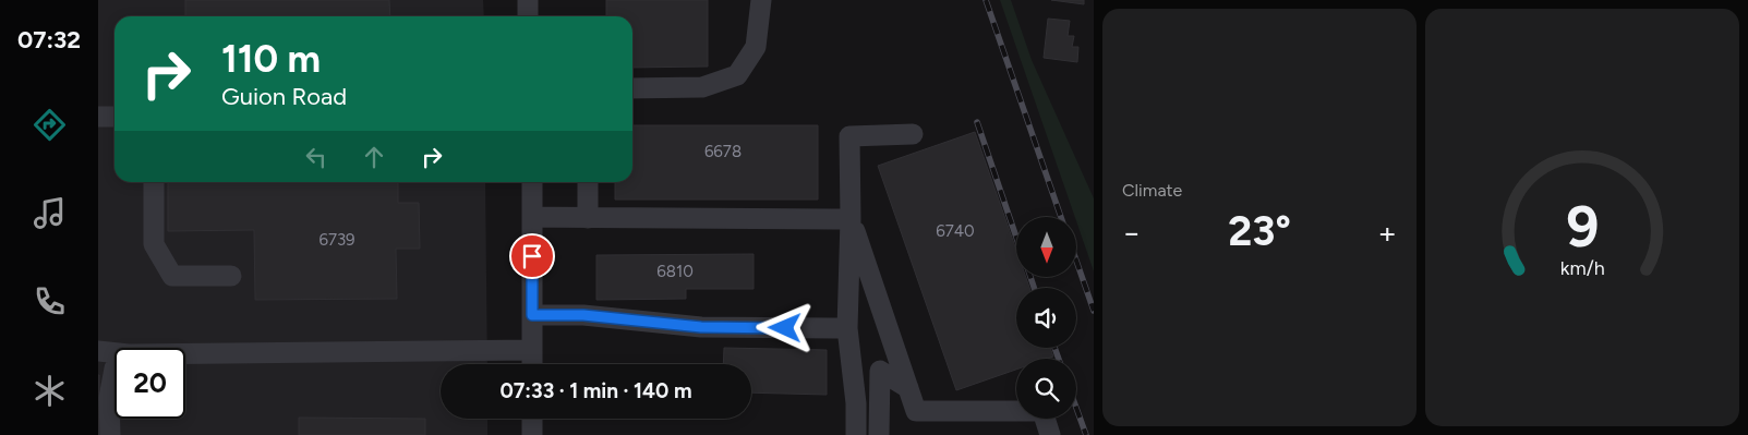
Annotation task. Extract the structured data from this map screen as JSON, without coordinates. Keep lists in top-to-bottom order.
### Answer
{
  "house_numbers": [
    "6678",
    "6740",
    "6739",
    "6810"
  ],
  "north": "bottom",
  "page": {
    "tabs": "07:32",
    "tile": "Climate",
    "turn": ["110 m", "Guion Road"],
    "heat": ["−", "23°", "+"],
    "limit": "20",
    "trip": "07:33 · 1 min · 140 m",
    "gauge": ["9", "km/h"]
  }
}
